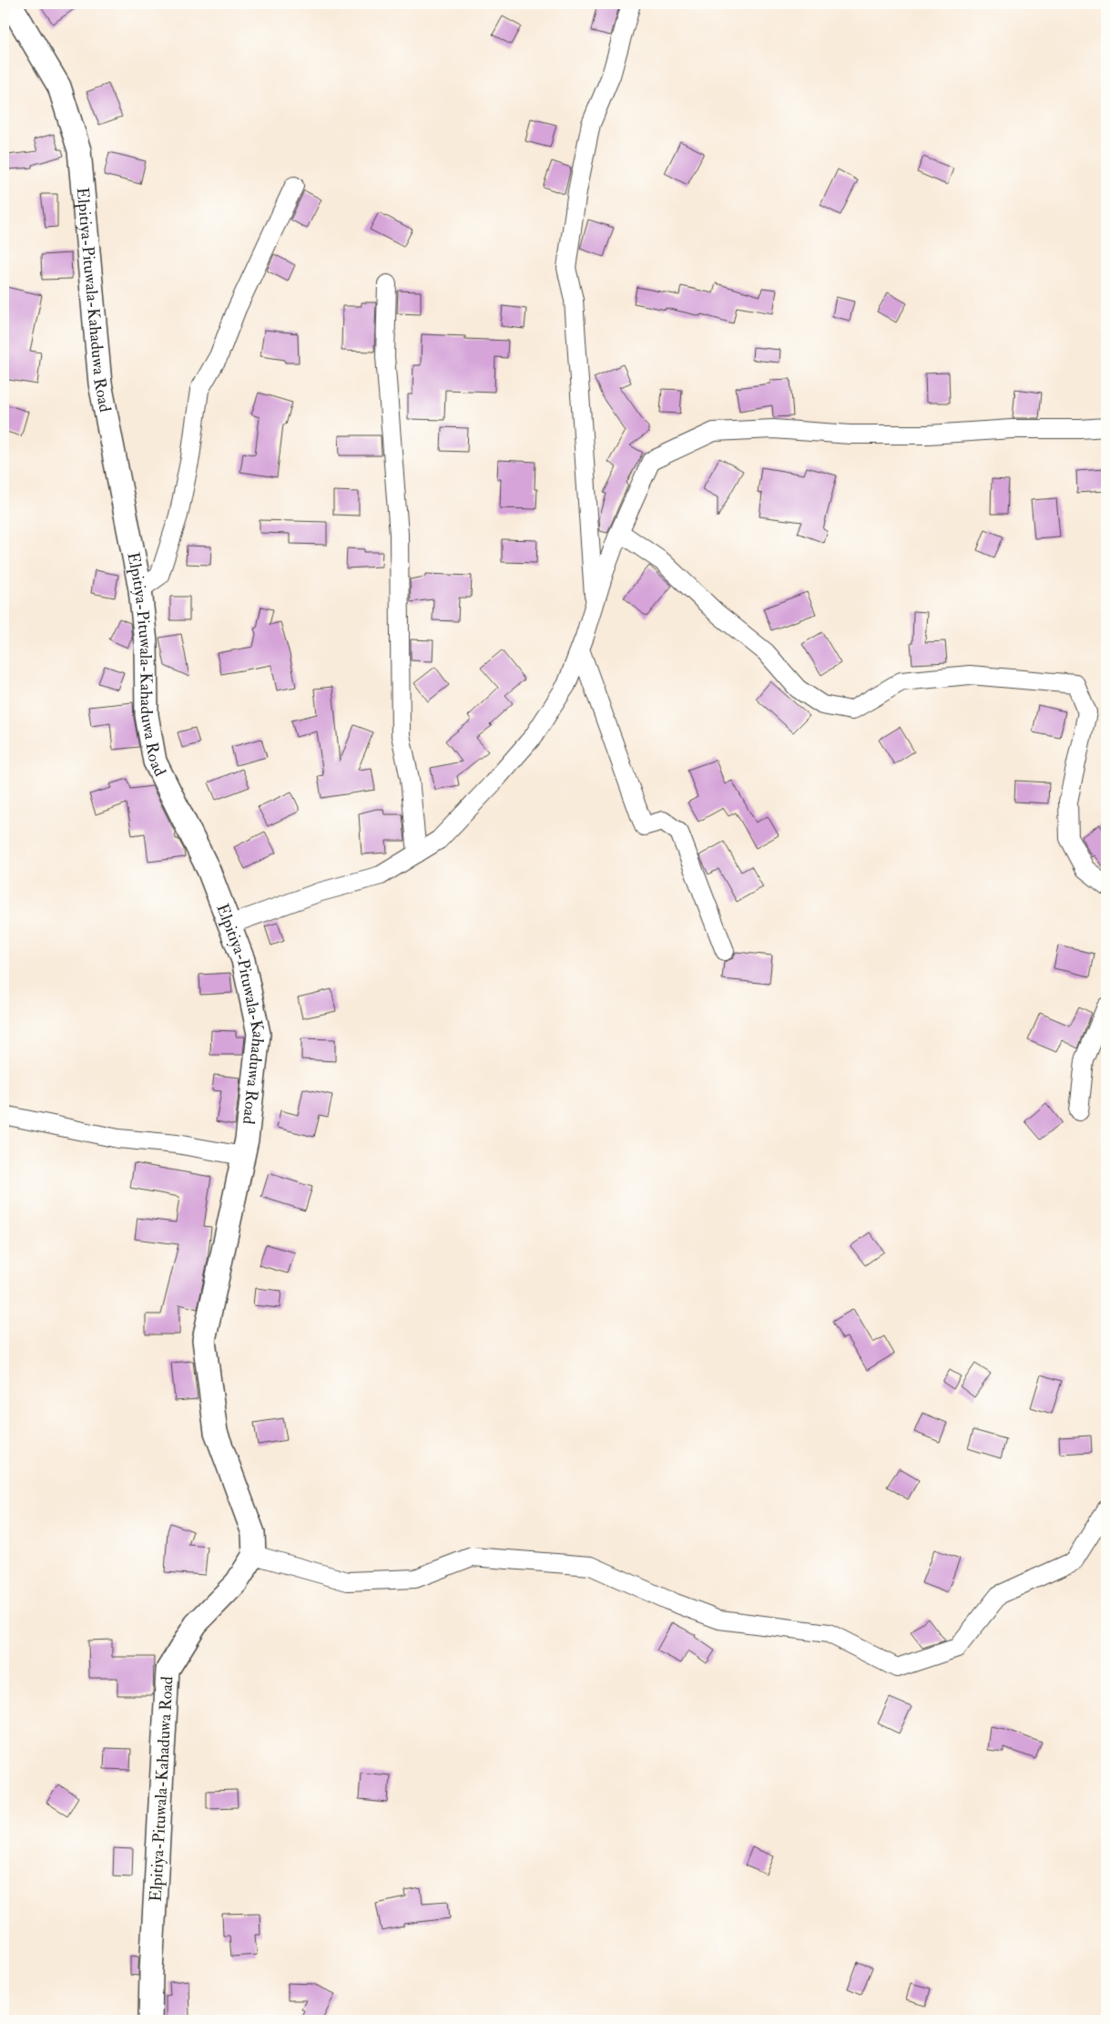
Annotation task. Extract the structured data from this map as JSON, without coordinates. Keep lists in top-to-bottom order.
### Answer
{
  "streets": {
    "street": ["Elpitiya-Pituwala-Kahaduwa Road"]
  }
}
